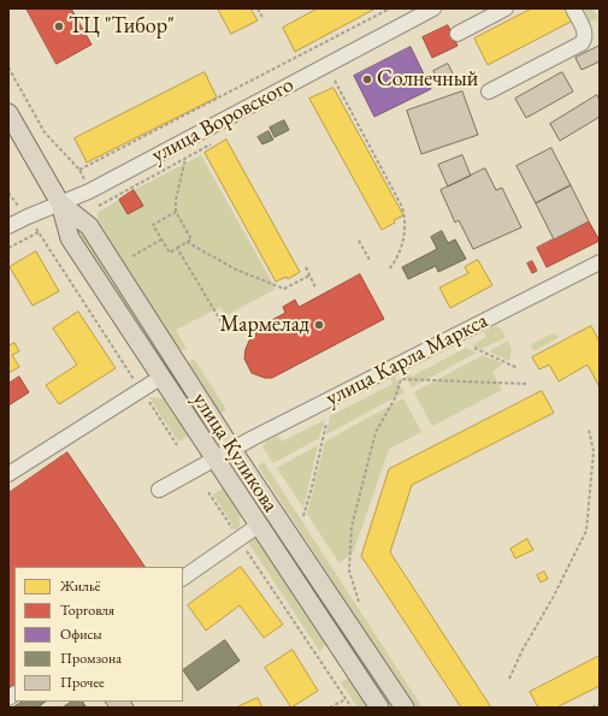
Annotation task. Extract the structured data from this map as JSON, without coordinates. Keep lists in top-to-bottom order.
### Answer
{
  "streets": {
    "main road": ["улица Куликова"],
    "street": ["улица Воровского", "улица Карла Маркса"]
  },
  "crossings": [
    ["улица Воровского", "улица Куликова"],
    ["улица Карла Маркса", "улица Куликова"]
  ],
  "places": ["ТЦ \"Тибор\"", "Солнечный", "Мармелад"],
  "legend": [
    "Жильё",
    "Торговля",
    "Офисы",
    "Промзона",
    "Прочее"
  ]
}
